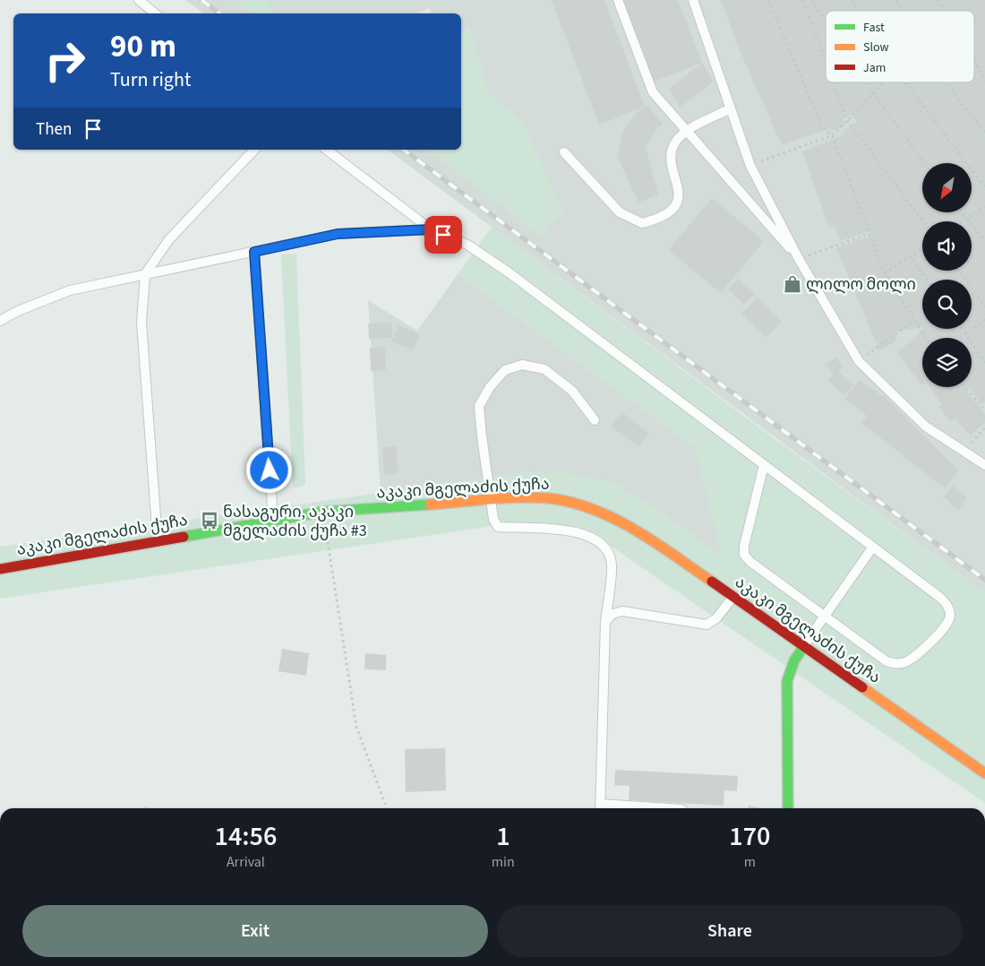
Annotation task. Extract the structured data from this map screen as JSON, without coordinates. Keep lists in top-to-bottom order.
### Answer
{
  "streets": {
    "street": ["აკაკი მგელაძის ქუჩა"]
  },
  "places": {
    "shop": ["ლილო მოლი"],
    "bus stop": ["ნასაგური, აკაკი მგელაძის ქუჩა #3"]
  },
  "legend": ["Fast", "Slow", "Jam"],
  "north": "bottom left",
  "page": {
    "turn": ["90 m", "Turn right"],
    "then": "Then",
    "eta": [
      "14:56",
      "Arrival",
      "1",
      "min",
      "170",
      "m"
    ],
    "buttons": ["Exit", "Share"]
  }
}
